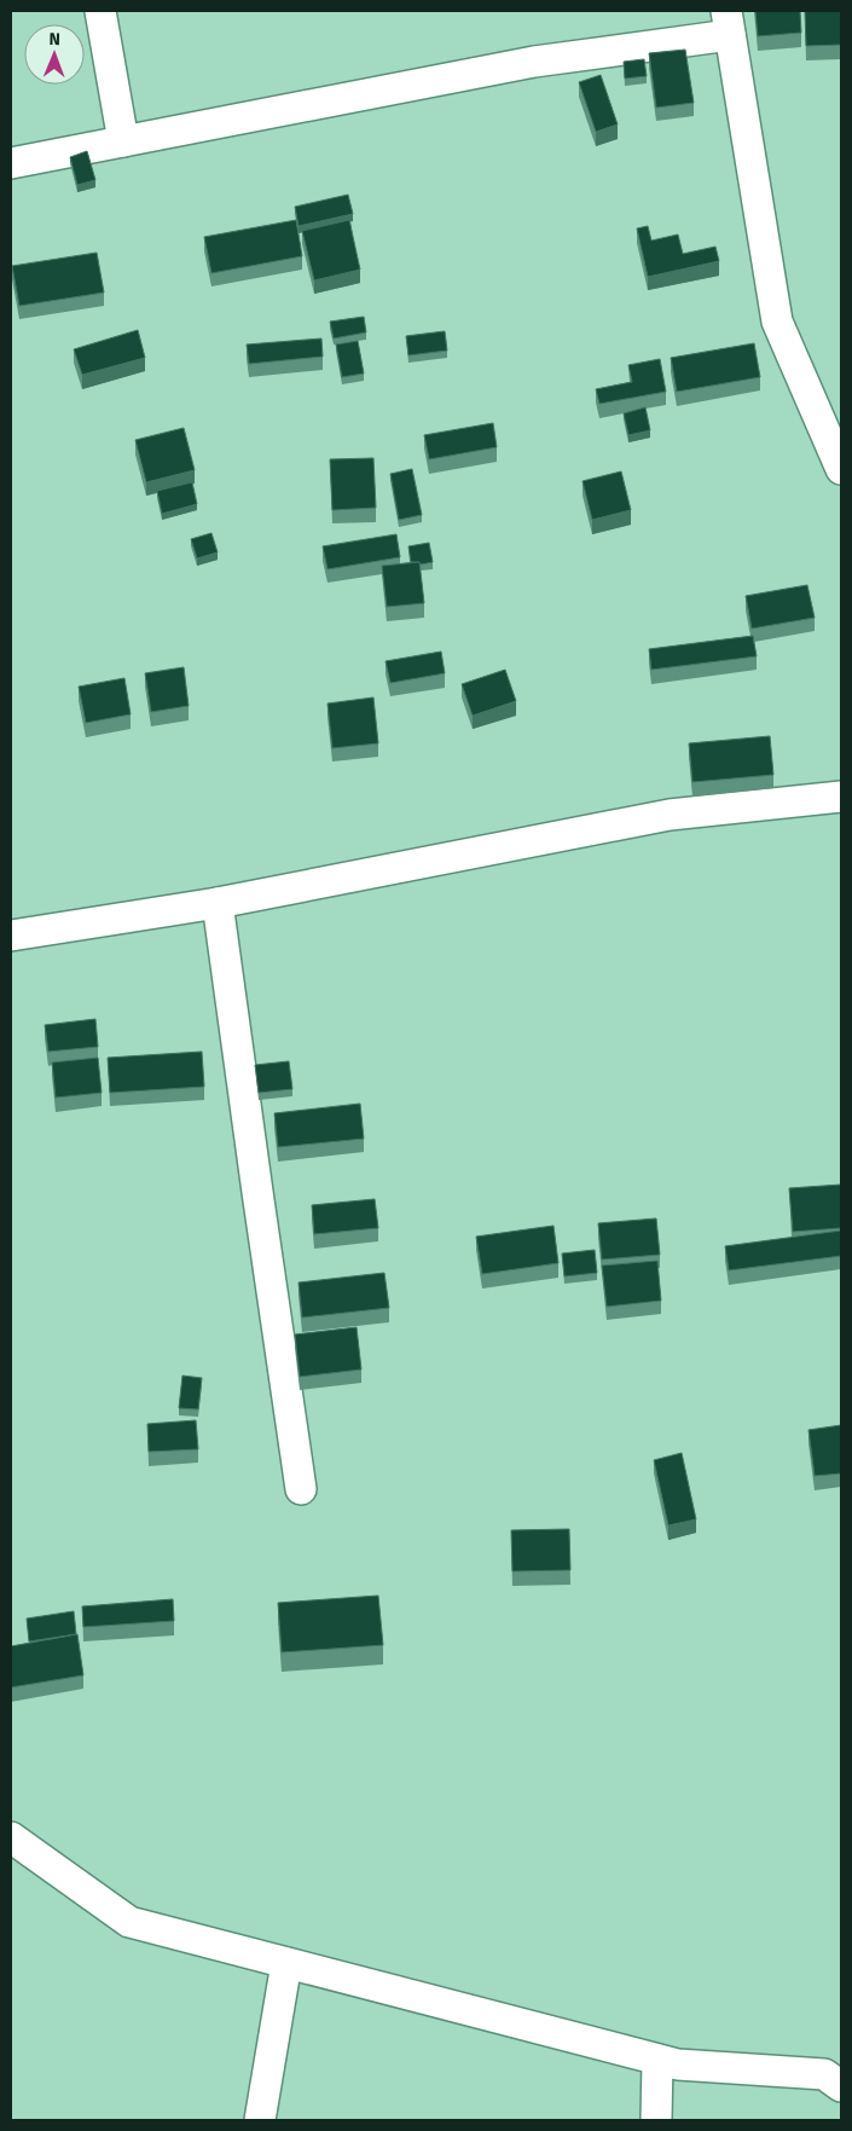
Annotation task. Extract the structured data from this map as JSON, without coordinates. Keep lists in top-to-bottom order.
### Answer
{
  "north": "top"
}
